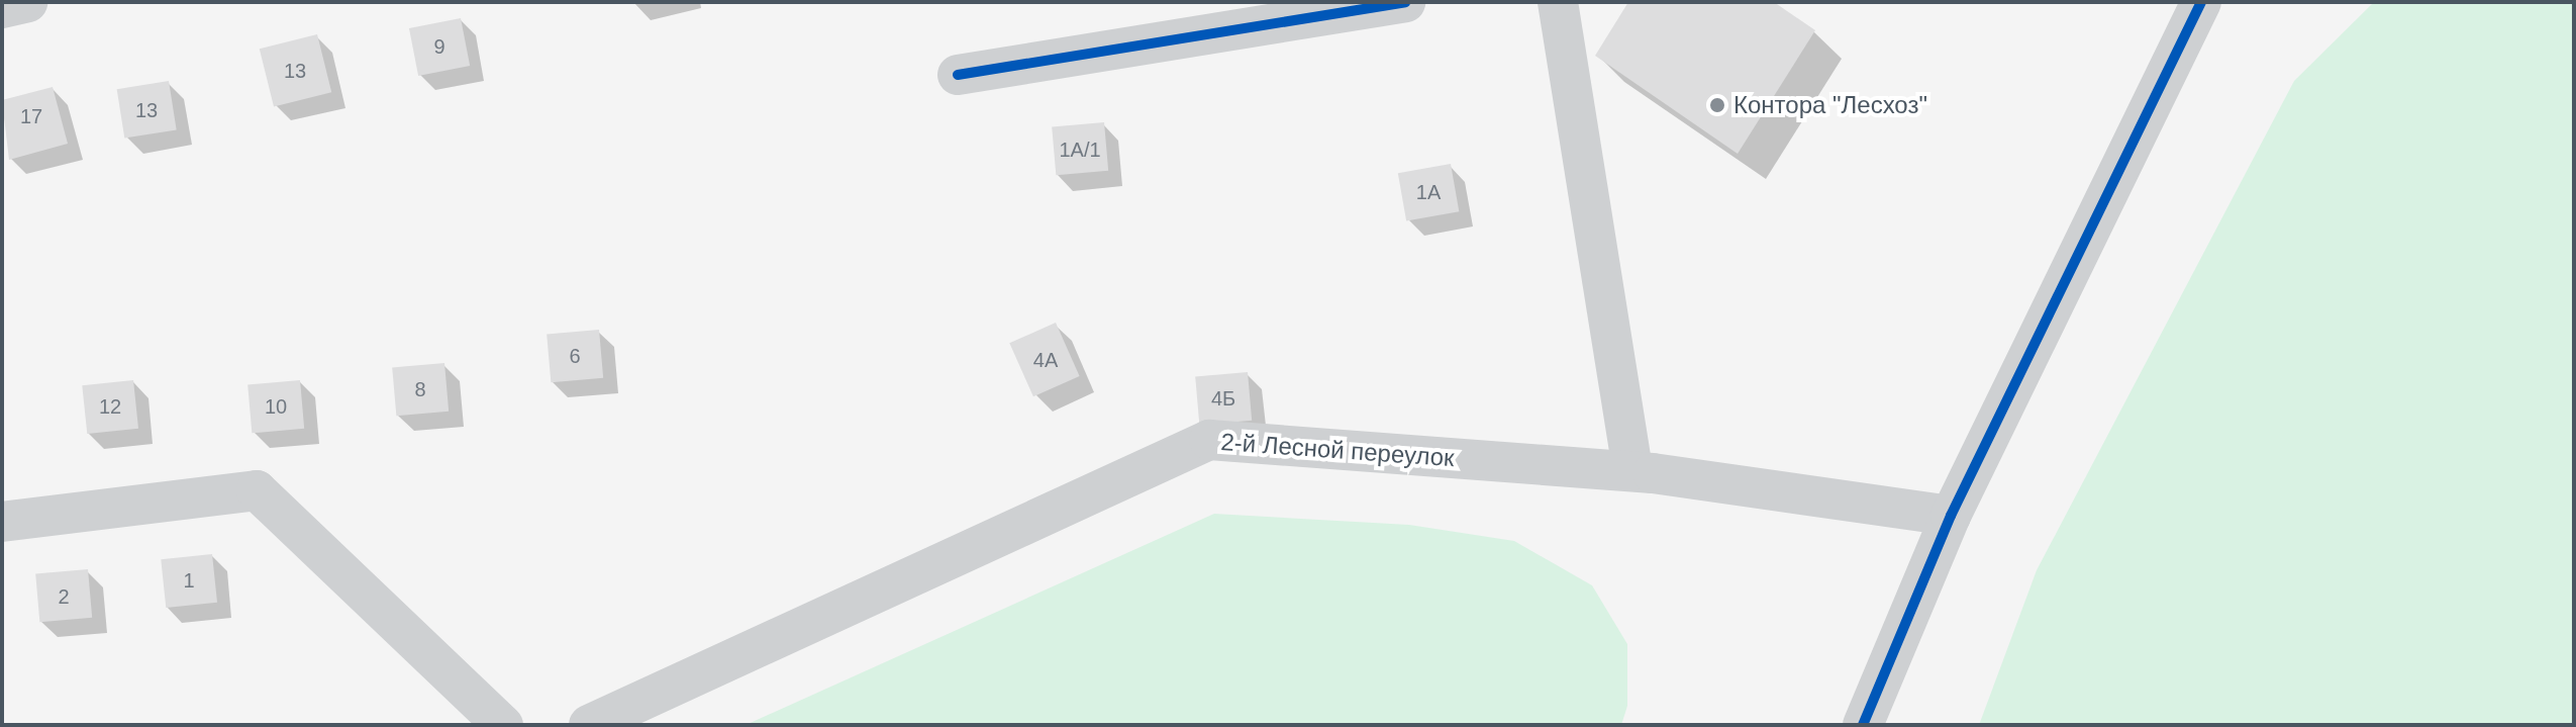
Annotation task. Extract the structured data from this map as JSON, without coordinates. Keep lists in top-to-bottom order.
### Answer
{
  "streets": {
    "street": ["2-й Лесной переулок"]
  },
  "places": ["Контора \"Лесхоз\""],
  "house_numbers": [
    "9",
    "13",
    "13",
    "17",
    "1А/1",
    "1А",
    "6",
    "4А",
    "8",
    "4Б",
    "12",
    "10",
    "1",
    "2"
  ]
}
